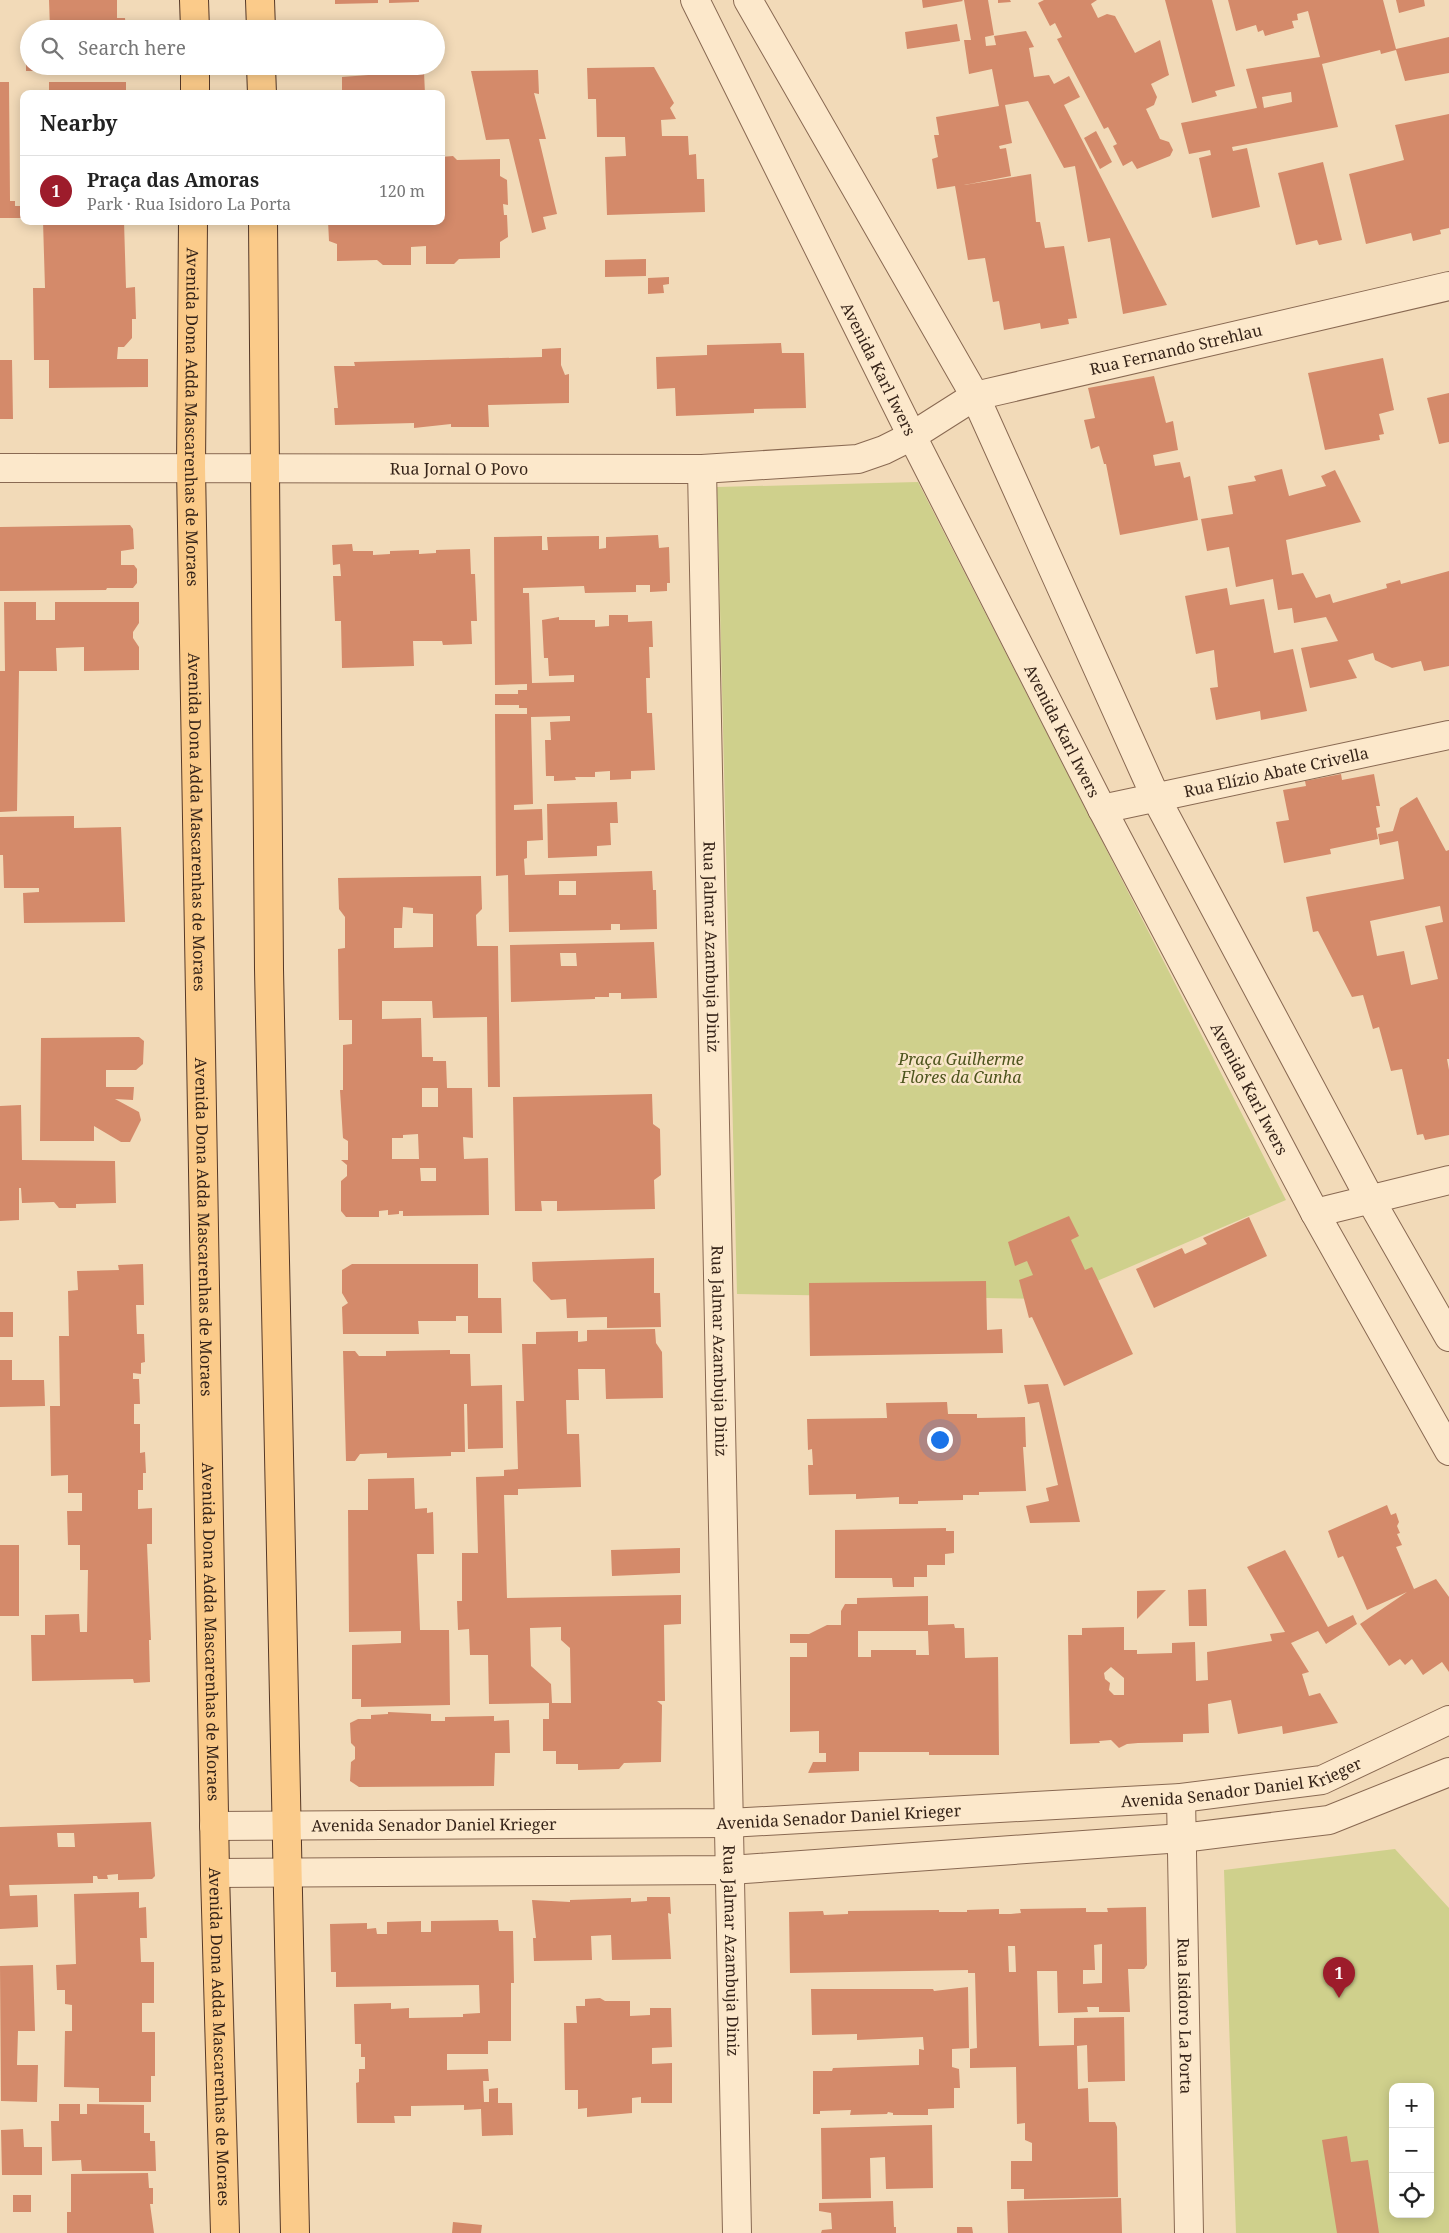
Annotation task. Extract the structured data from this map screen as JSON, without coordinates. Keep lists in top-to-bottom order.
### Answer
{
  "streets": {
    "main road": ["Avenida Dona Adda Mascarenhas de Moraes"],
    "street": [
      "Rua Fernando Strehlau",
      "Avenida Karl Iwers",
      "Rua Jornal O Povo",
      "Rua Elízio Abate Crivella",
      "Rua Jalmar Azambuja Diniz",
      "Avenida Senador Daniel Krieger",
      "Rua Isidoro La Porta"
    ]
  },
  "crossings": [
    ["Rua Fernando Strehlau", "Avenida Karl Iwers"],
    ["Rua Fernando Strehlau", "Rua Jornal O Povo"],
    ["Avenida Karl Iwers", "Rua Jornal O Povo"],
    ["Avenida Karl Iwers", "Rua Elízio Abate Crivella"],
    ["Avenida Dona Adda Mascarenhas de Moraes", "Rua Jornal O Povo"],
    ["Avenida Dona Adda Mascarenhas de Moraes", "Avenida Senador Daniel Krieger"],
    ["Rua Jornal O Povo", "Rua Jalmar Azambuja Diniz"],
    ["Rua Jalmar Azambuja Diniz", "Avenida Senador Daniel Krieger"],
    ["Avenida Senador Daniel Krieger", "Rua Isidoro La Porta"]
  ],
  "parks": ["Praça Guilherme Flores da Cunha"],
  "page": {
    "search": "Search here",
    "heading": "Nearby",
    "list": [
      {
        "mark": "1",
        "name": "Praça das Amoras",
        "note": "Park · Rua Isidoro La Porta",
        "value": "120 m"
      }
    ],
    "pins": "1",
    "map_buttons": ["+", "−"]
  }
}
